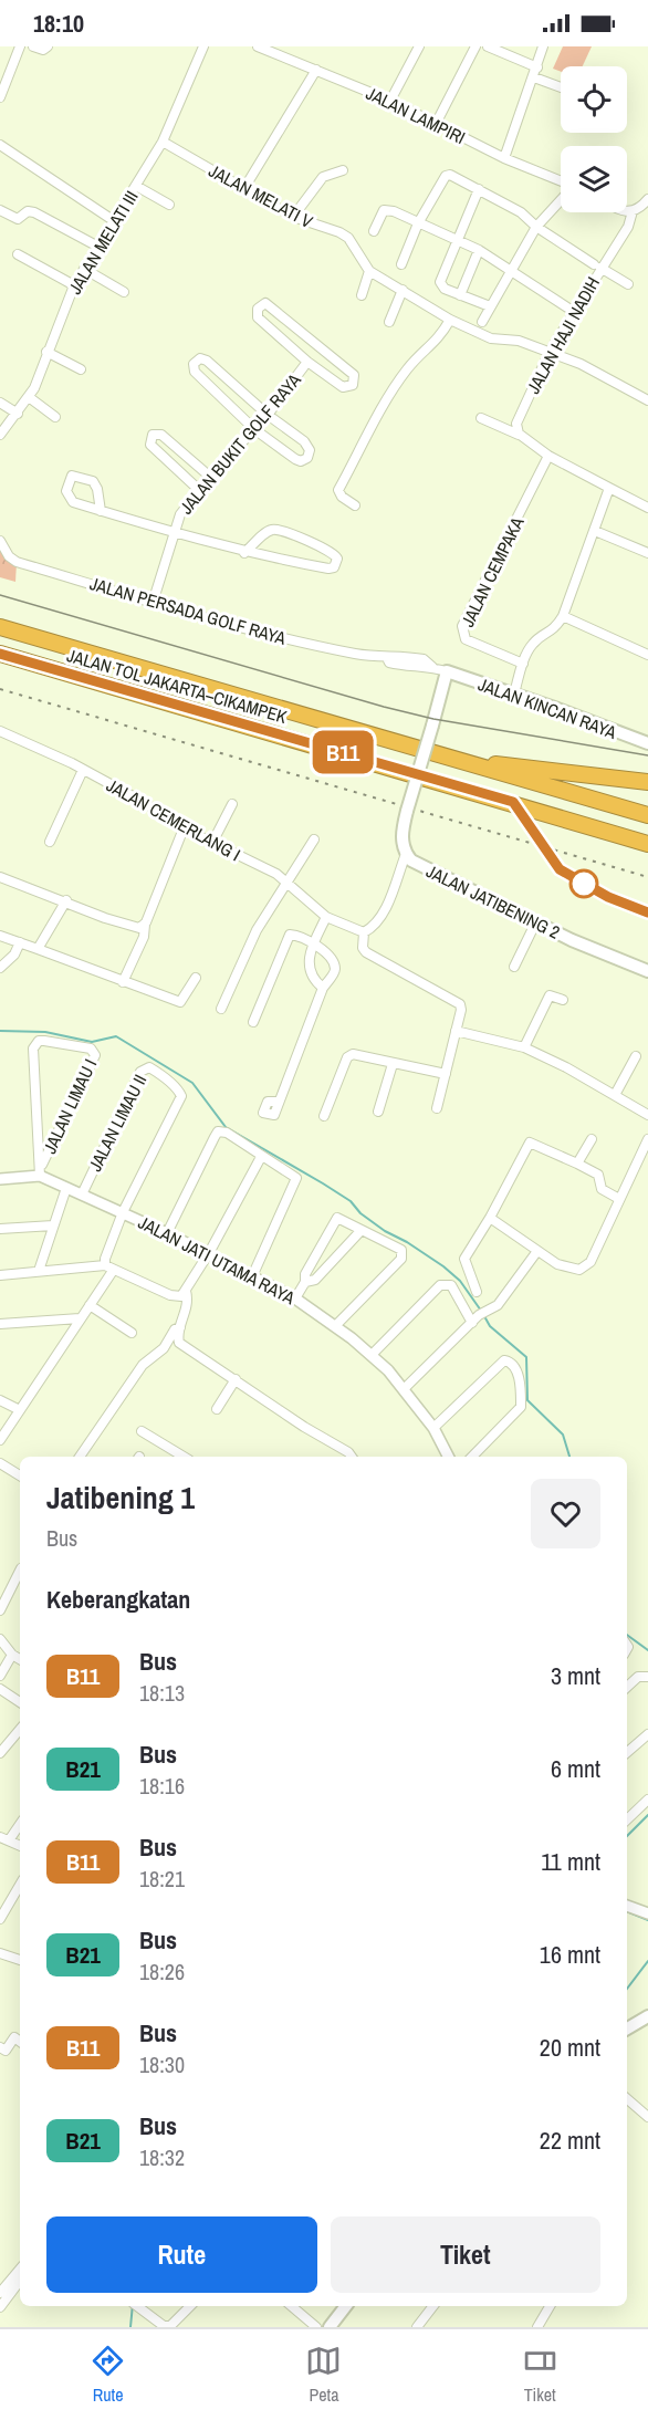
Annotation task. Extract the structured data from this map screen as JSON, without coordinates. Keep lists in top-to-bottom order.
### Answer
{
  "streets": {
    "highway": ["JALAN TOL JAKARTA–CIKAMPEK"],
    "main road": ["JALAN KINCAN RAYA", "JALAN JATIBENING 2"],
    "street": [
      "JALAN LAMPIRI",
      "JALAN MELATI V",
      "JALAN MELATI III",
      "JALAN HAJI NADIH",
      "JALAN BUKIT GOLF RAYA",
      "JALAN CEMPAKA",
      "JALAN PERSADA GOLF RAYA",
      "JALAN CEMERLANG I",
      "JALAN LIMAU I",
      "JALAN LIMAU II",
      "JALAN JATI UTAMA RAYA"
    ]
  },
  "crossings": [
    ["JALAN MELATI V", "JALAN MELATI III"],
    ["JALAN MELATI V", "JALAN HAJI NADIH"],
    ["JALAN BUKIT GOLF RAYA", "JALAN PERSADA GOLF RAYA"],
    ["JALAN PERSADA GOLF RAYA", "JALAN KINCAN RAYA"],
    ["JALAN PERSADA GOLF RAYA", "JALAN JATIBENING 2"],
    ["JALAN KINCAN RAYA", "JALAN JATIBENING 2"],
    ["JALAN LIMAU II", "JALAN JATI UTAMA RAYA"]
  ],
  "lines": ["bus line B11"],
  "page": {
    "status": "18:10",
    "on_map": "B11",
    "heading": [
      ["Jatibening 1", "Bus"],
      "Keberangkatan"
    ],
    "list": [
      {
        "mark": "B11",
        "name": "Bus",
        "note": "18:13",
        "value": "3 mnt"
      },
      {
        "mark": "B21",
        "name": "Bus",
        "note": "18:16",
        "value": "6 mnt"
      },
      {
        "mark": "B11",
        "name": "Bus",
        "note": "18:21",
        "value": "11 mnt"
      },
      {
        "mark": "B21",
        "name": "Bus",
        "note": "18:26",
        "value": "16 mnt"
      },
      {
        "mark": "B11",
        "name": "Bus",
        "note": "18:30",
        "value": "20 mnt"
      },
      {
        "mark": "B21",
        "name": "Bus",
        "note": "18:32",
        "value": "22 mnt"
      }
    ],
    "buttons": ["Rute", "Tiket"],
    "tabs": ["Rute", "Peta", "Tiket"]
  }
}
